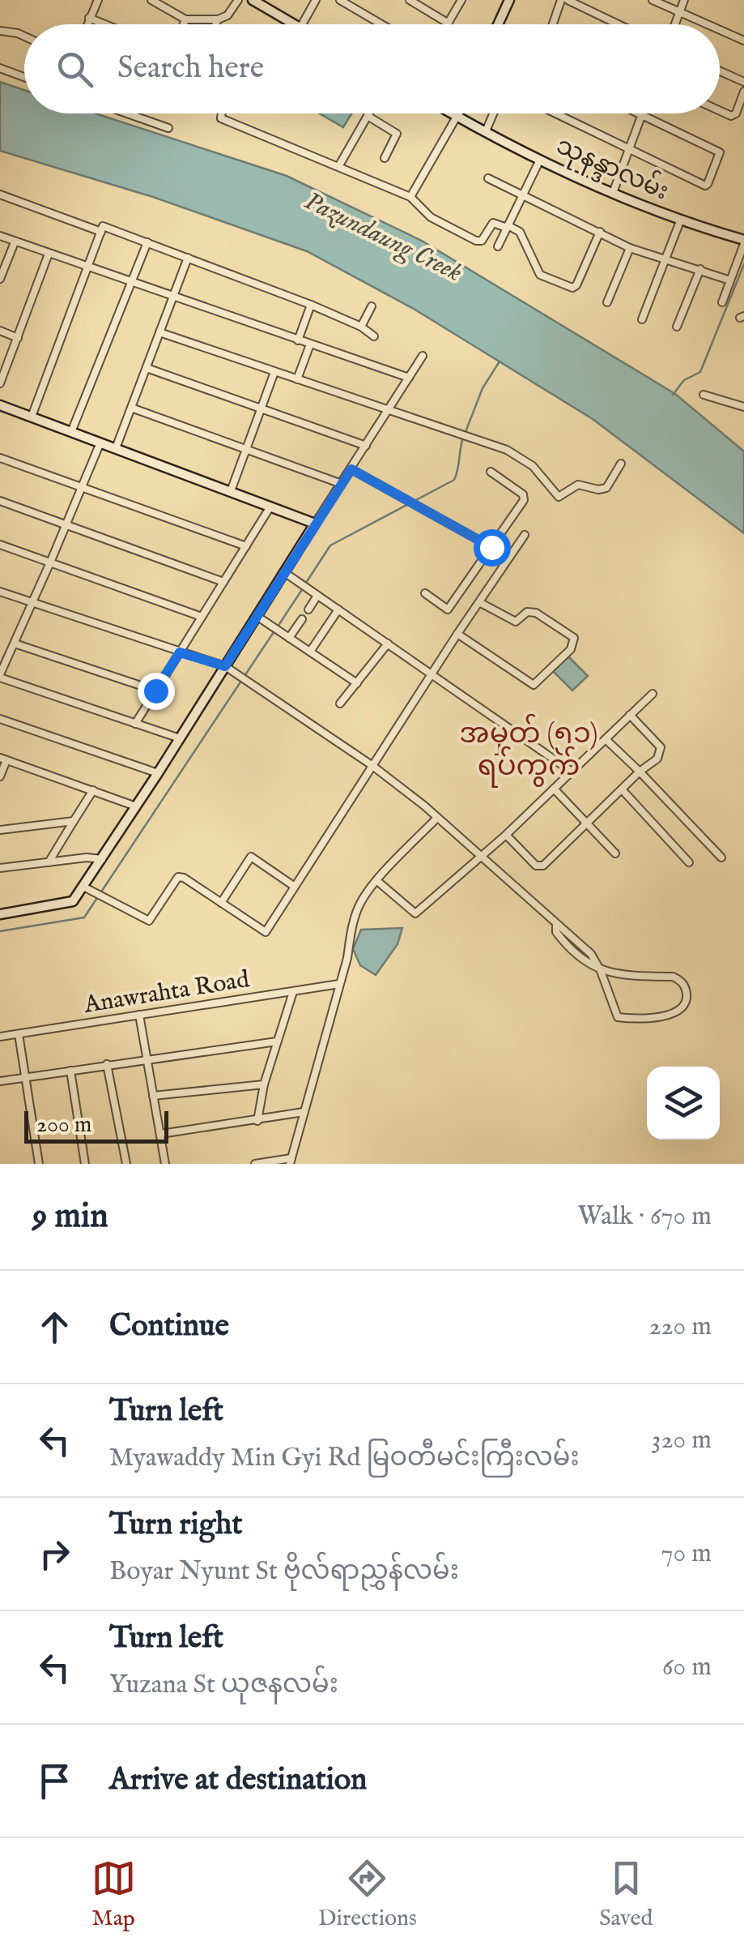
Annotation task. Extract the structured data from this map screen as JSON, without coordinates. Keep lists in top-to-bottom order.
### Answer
{
  "streets": {
    "main road": ["သုနန္ဒာလမ်း"],
    "street": ["Anawrahta Road"]
  },
  "districts": ["အမှတ် (၅၁) ရပ်ကွက်"],
  "water": ["Pazundaung Creek"],
  "scale_bar": "200 m",
  "page": {
    "search": "Search here",
    "scale": "200 m",
    "heading": ["9 min", "Walk · 670 m"],
    "list": [
      ["Continue", "220 m"],
      ["Turn left", "Myawaddy Min Gyi Rd မြဝတီမင်းကြီးလမ်း", "320 m"],
      ["Turn right", "Boyar Nyunt St ဗိုလ်ရာညွှန်လမ်း", "70 m"],
      ["Turn left", "Yuzana St ယုဇနလမ်း", "60 m"],
      "Arrive at destination"
    ],
    "nav": ["Map", "Directions", "Saved"]
  }
}
